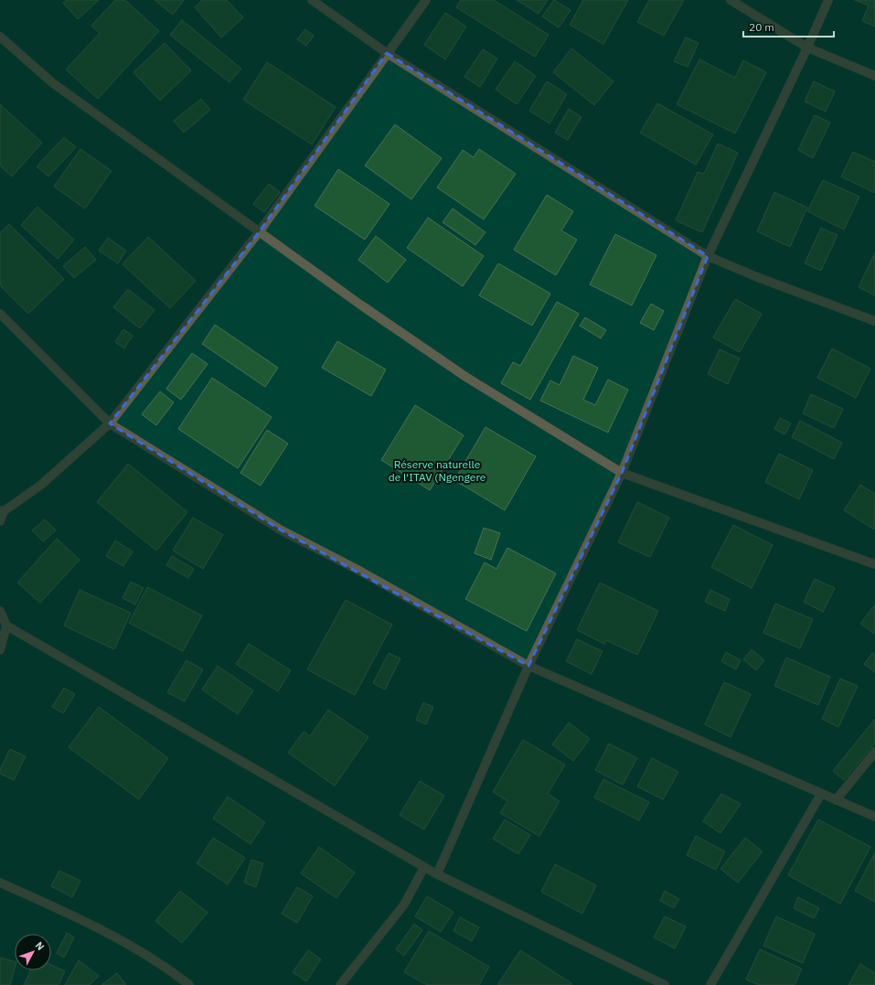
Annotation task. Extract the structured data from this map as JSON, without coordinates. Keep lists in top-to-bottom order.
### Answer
{
  "parks": ["Réserve naturelle de l'ITAV (Ngengere"],
  "scale_bar": "20 m",
  "north": "top right"
}
